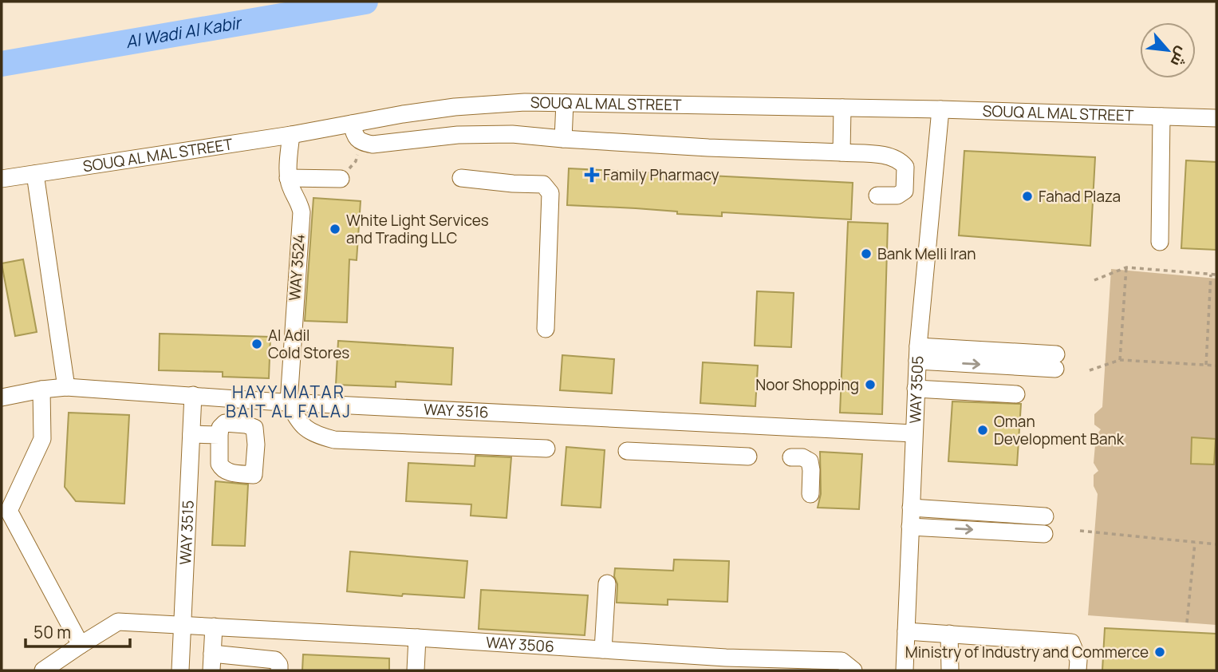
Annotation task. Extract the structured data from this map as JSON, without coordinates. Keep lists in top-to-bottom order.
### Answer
{
  "streets": {
    "street": [
      "SOUQ AL MAL STREET",
      "WAY 3524",
      "WAY 3505",
      "WAY 3516",
      "WAY 3515",
      "WAY 3506"
    ]
  },
  "crossings": [
    ["SOUQ AL MAL STREET", "WAY 3524"],
    ["SOUQ AL MAL STREET", "WAY 3505"],
    ["WAY 3524", "WAY 3516"],
    ["WAY 3505", "WAY 3516"],
    ["WAY 3516", "WAY 3515"],
    ["WAY 3515", "WAY 3506"]
  ],
  "districts": ["HAYY MATAR BAIT AL FALAJ"],
  "water": ["Al Wadi Al Kabir"],
  "places": {
    "health": ["Family Pharmacy"],
    "other": [
      "Fahad Plaza",
      "White Light Services and Trading LLC",
      "Bank Melli Iran",
      "Al Adil Cold Stores",
      "Noor Shopping",
      "Oman Development Bank",
      "Ministry of Industry and Commerce"
    ]
  },
  "scale_bar": "50 m",
  "north": "bottom right"
}
